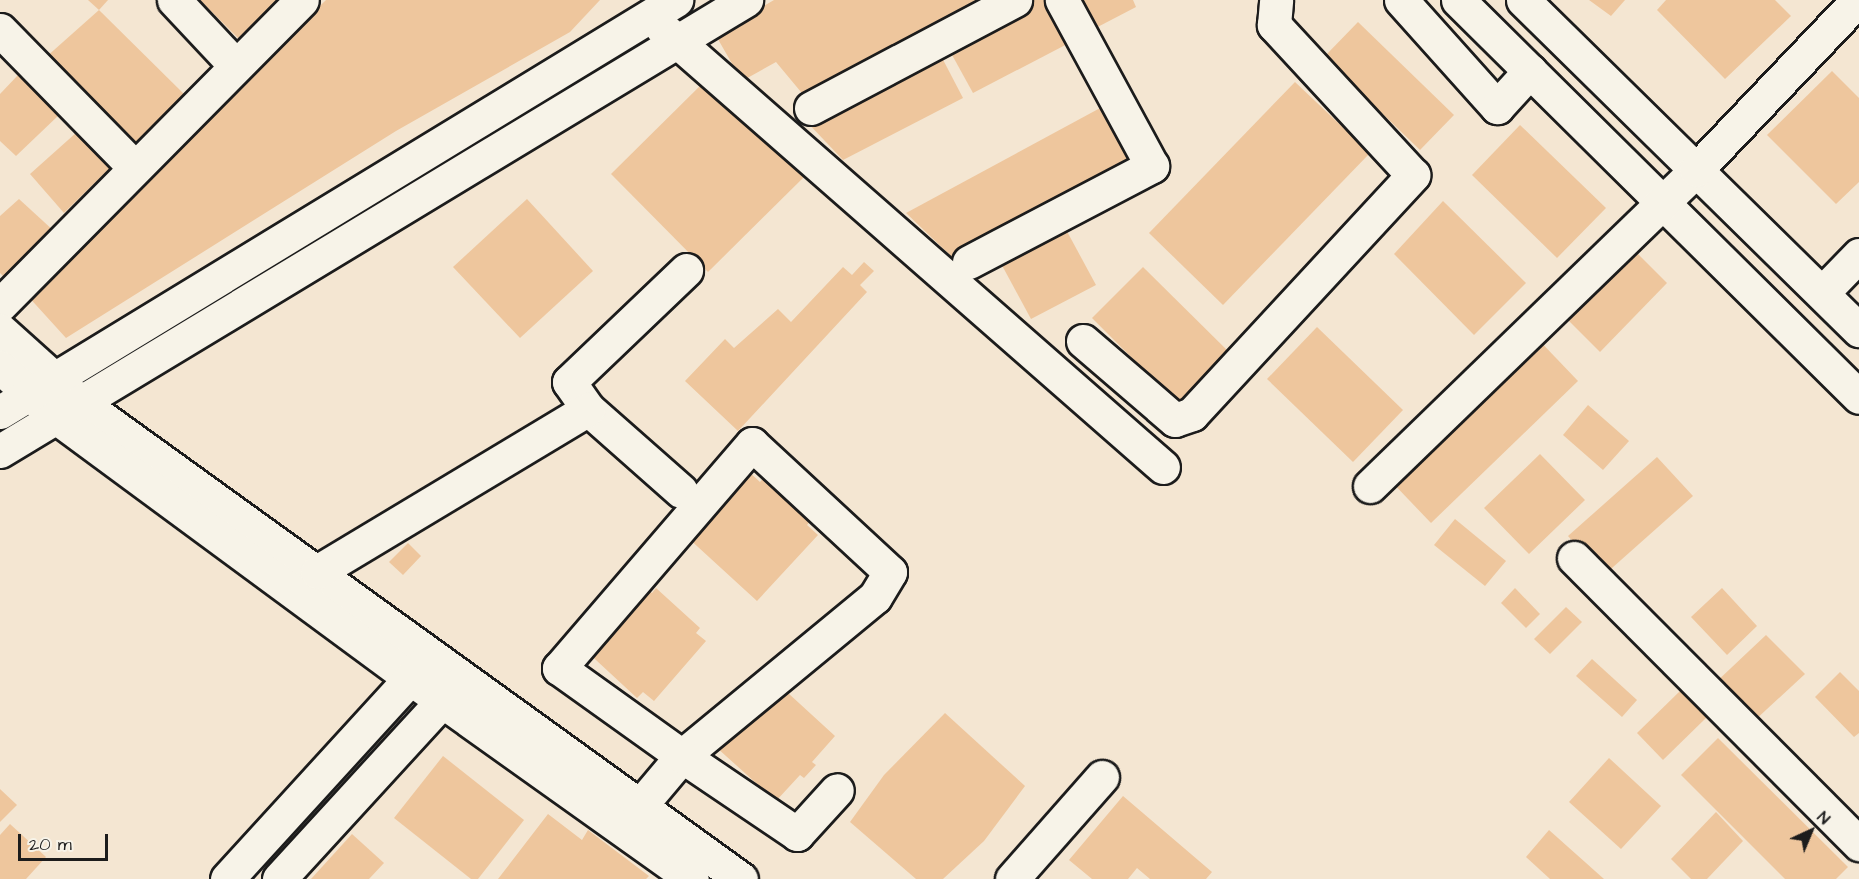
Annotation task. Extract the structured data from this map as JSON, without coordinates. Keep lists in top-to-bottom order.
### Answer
{
  "scale_bar": "20 m",
  "north": "top right"
}
